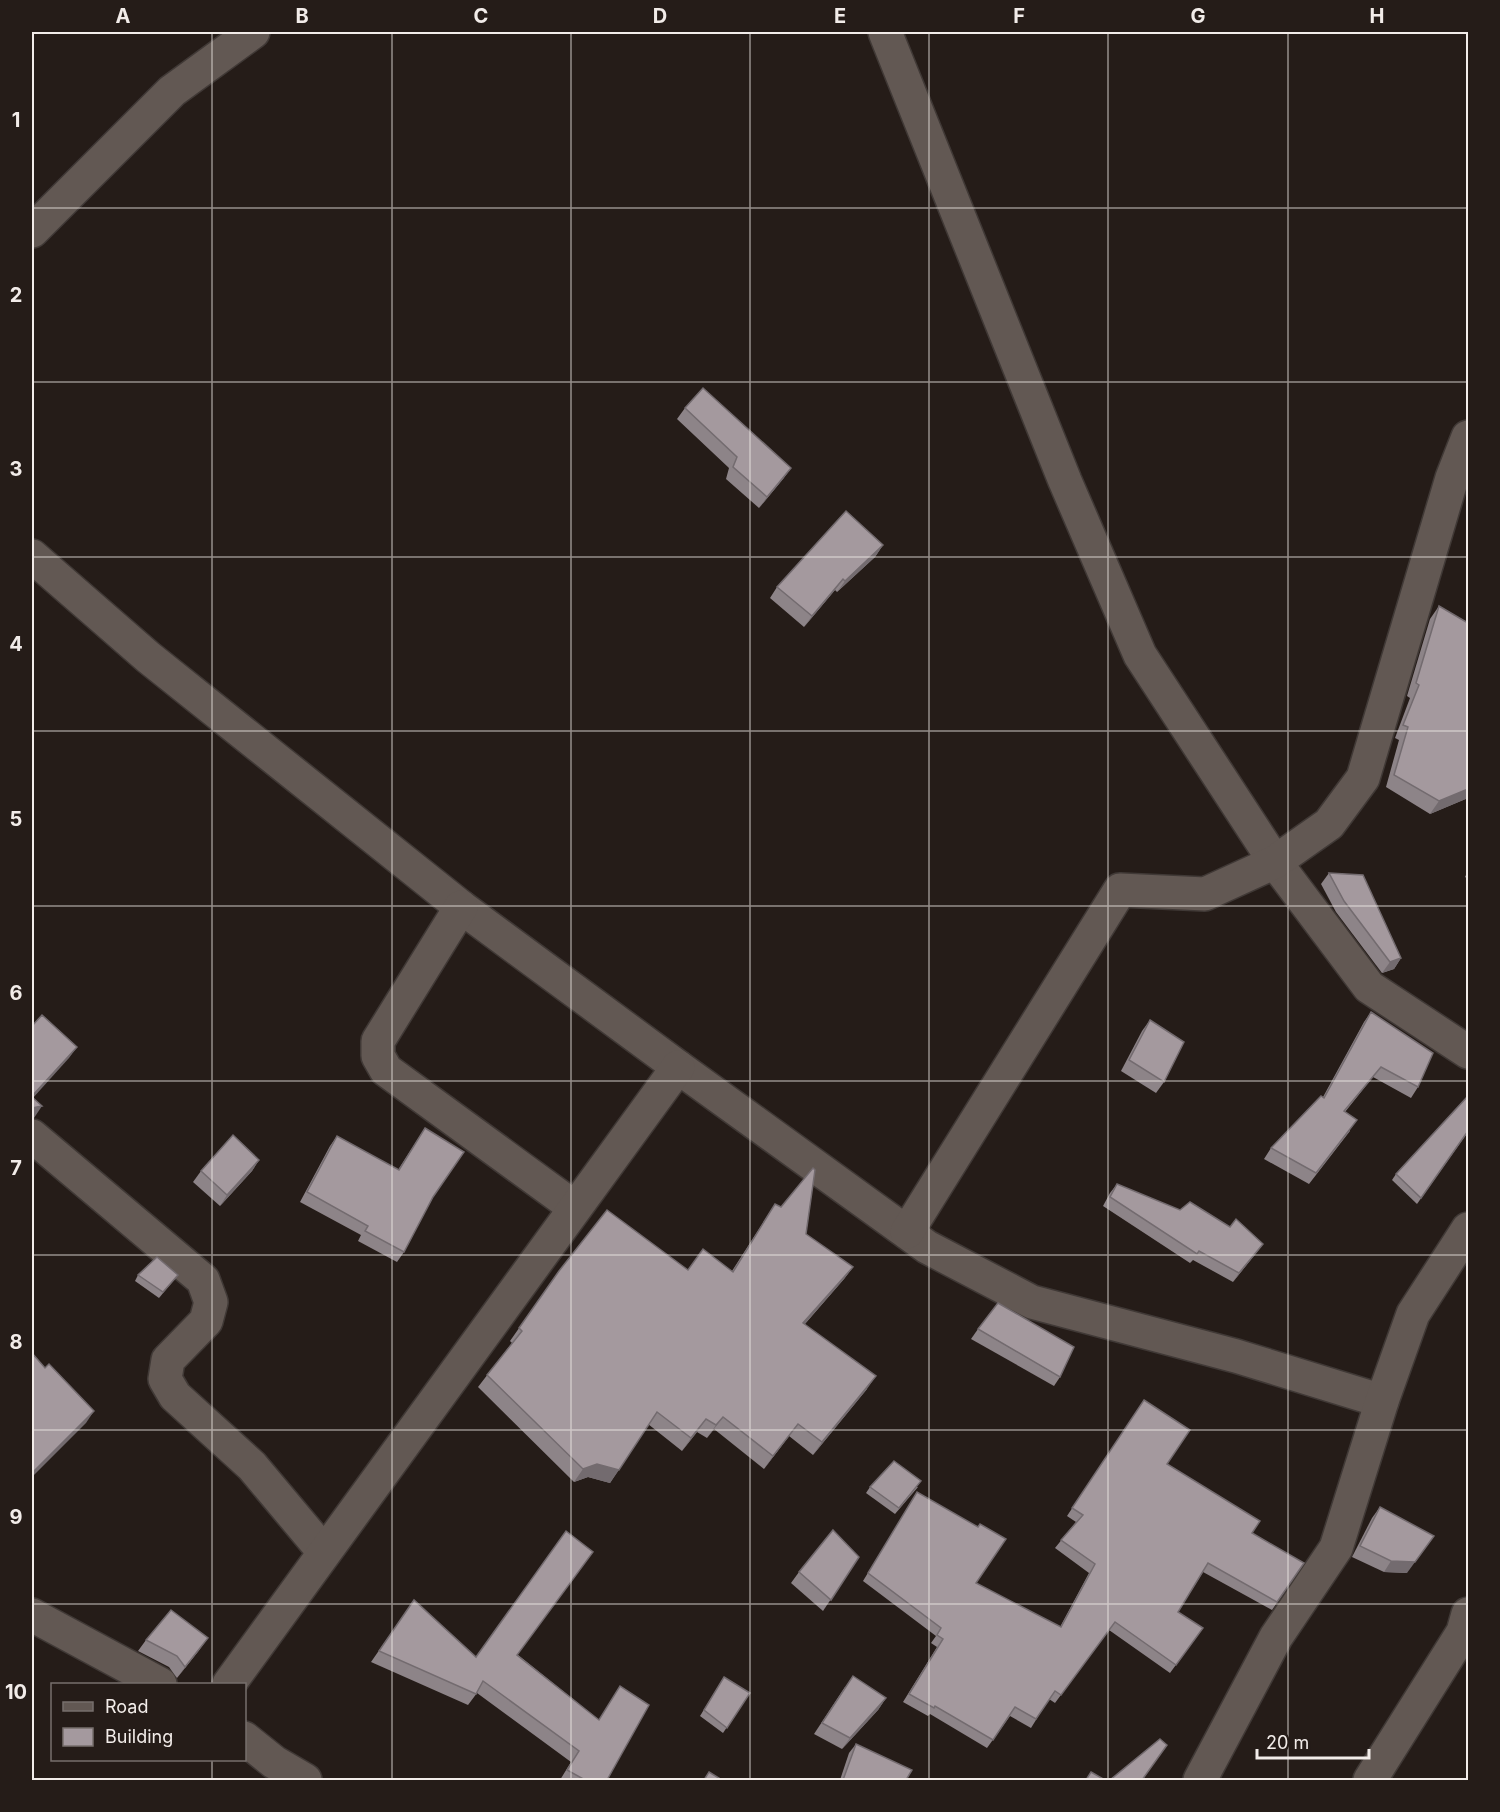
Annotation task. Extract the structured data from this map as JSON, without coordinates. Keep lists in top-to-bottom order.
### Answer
{
  "legend": ["Road", "Building"],
  "scale_bar": "20 m",
  "grid": {
    "columns": [
      "A",
      "B",
      "C",
      "D",
      "E",
      "F",
      "G",
      "H"
    ],
    "rows": [
      "1",
      "2",
      "3",
      "4",
      "5",
      "6",
      "7",
      "8",
      "9",
      "10"
    ]
  }
}
